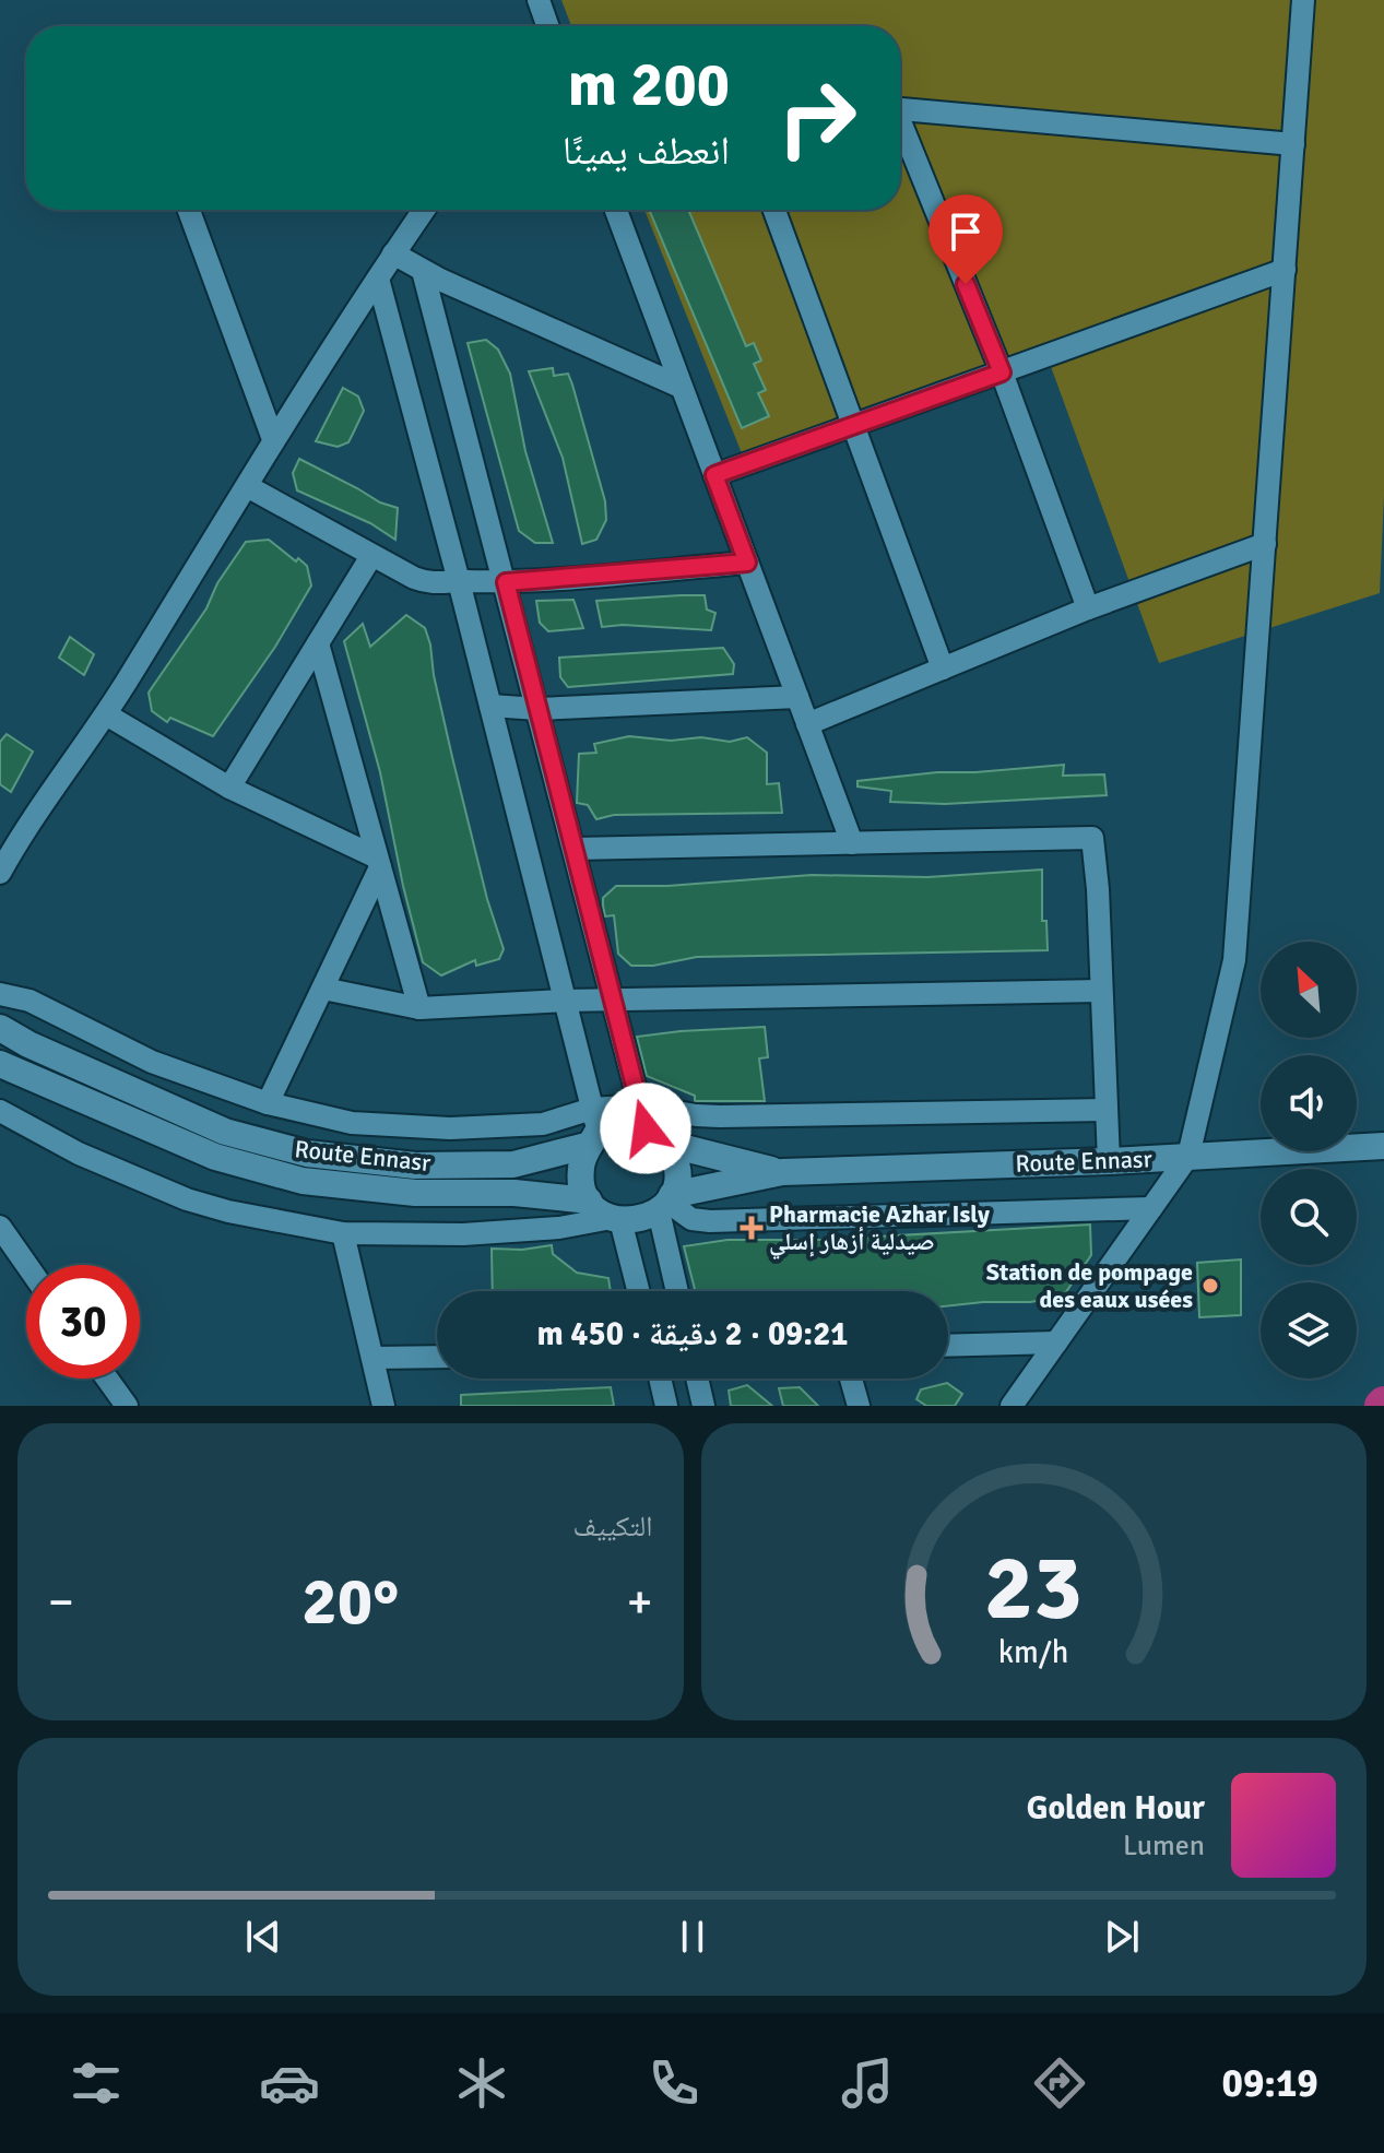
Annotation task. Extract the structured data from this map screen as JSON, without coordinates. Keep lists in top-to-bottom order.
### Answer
{
  "streets": {
    "main road": ["Route Ennasr"]
  },
  "places": {
    "health": ["Pharmacie Azhar Isly صيدلية أزهار إسلي"],
    "other": ["Station de pompage des eaux usées"]
  },
  "north": "top left",
  "page": {
    "turn": ["200 m", "انعطف يمينًا"],
    "limit": "30",
    "trip": "09:21 · 2 دقيقة · 450 m",
    "tile": "التكييف",
    "heat": ["−", "20°", "+"],
    "song": ["Golden Hour", "Lumen"],
    "tabs": "09:19",
    "gauge": ["23", "km/h"]
  }
}
